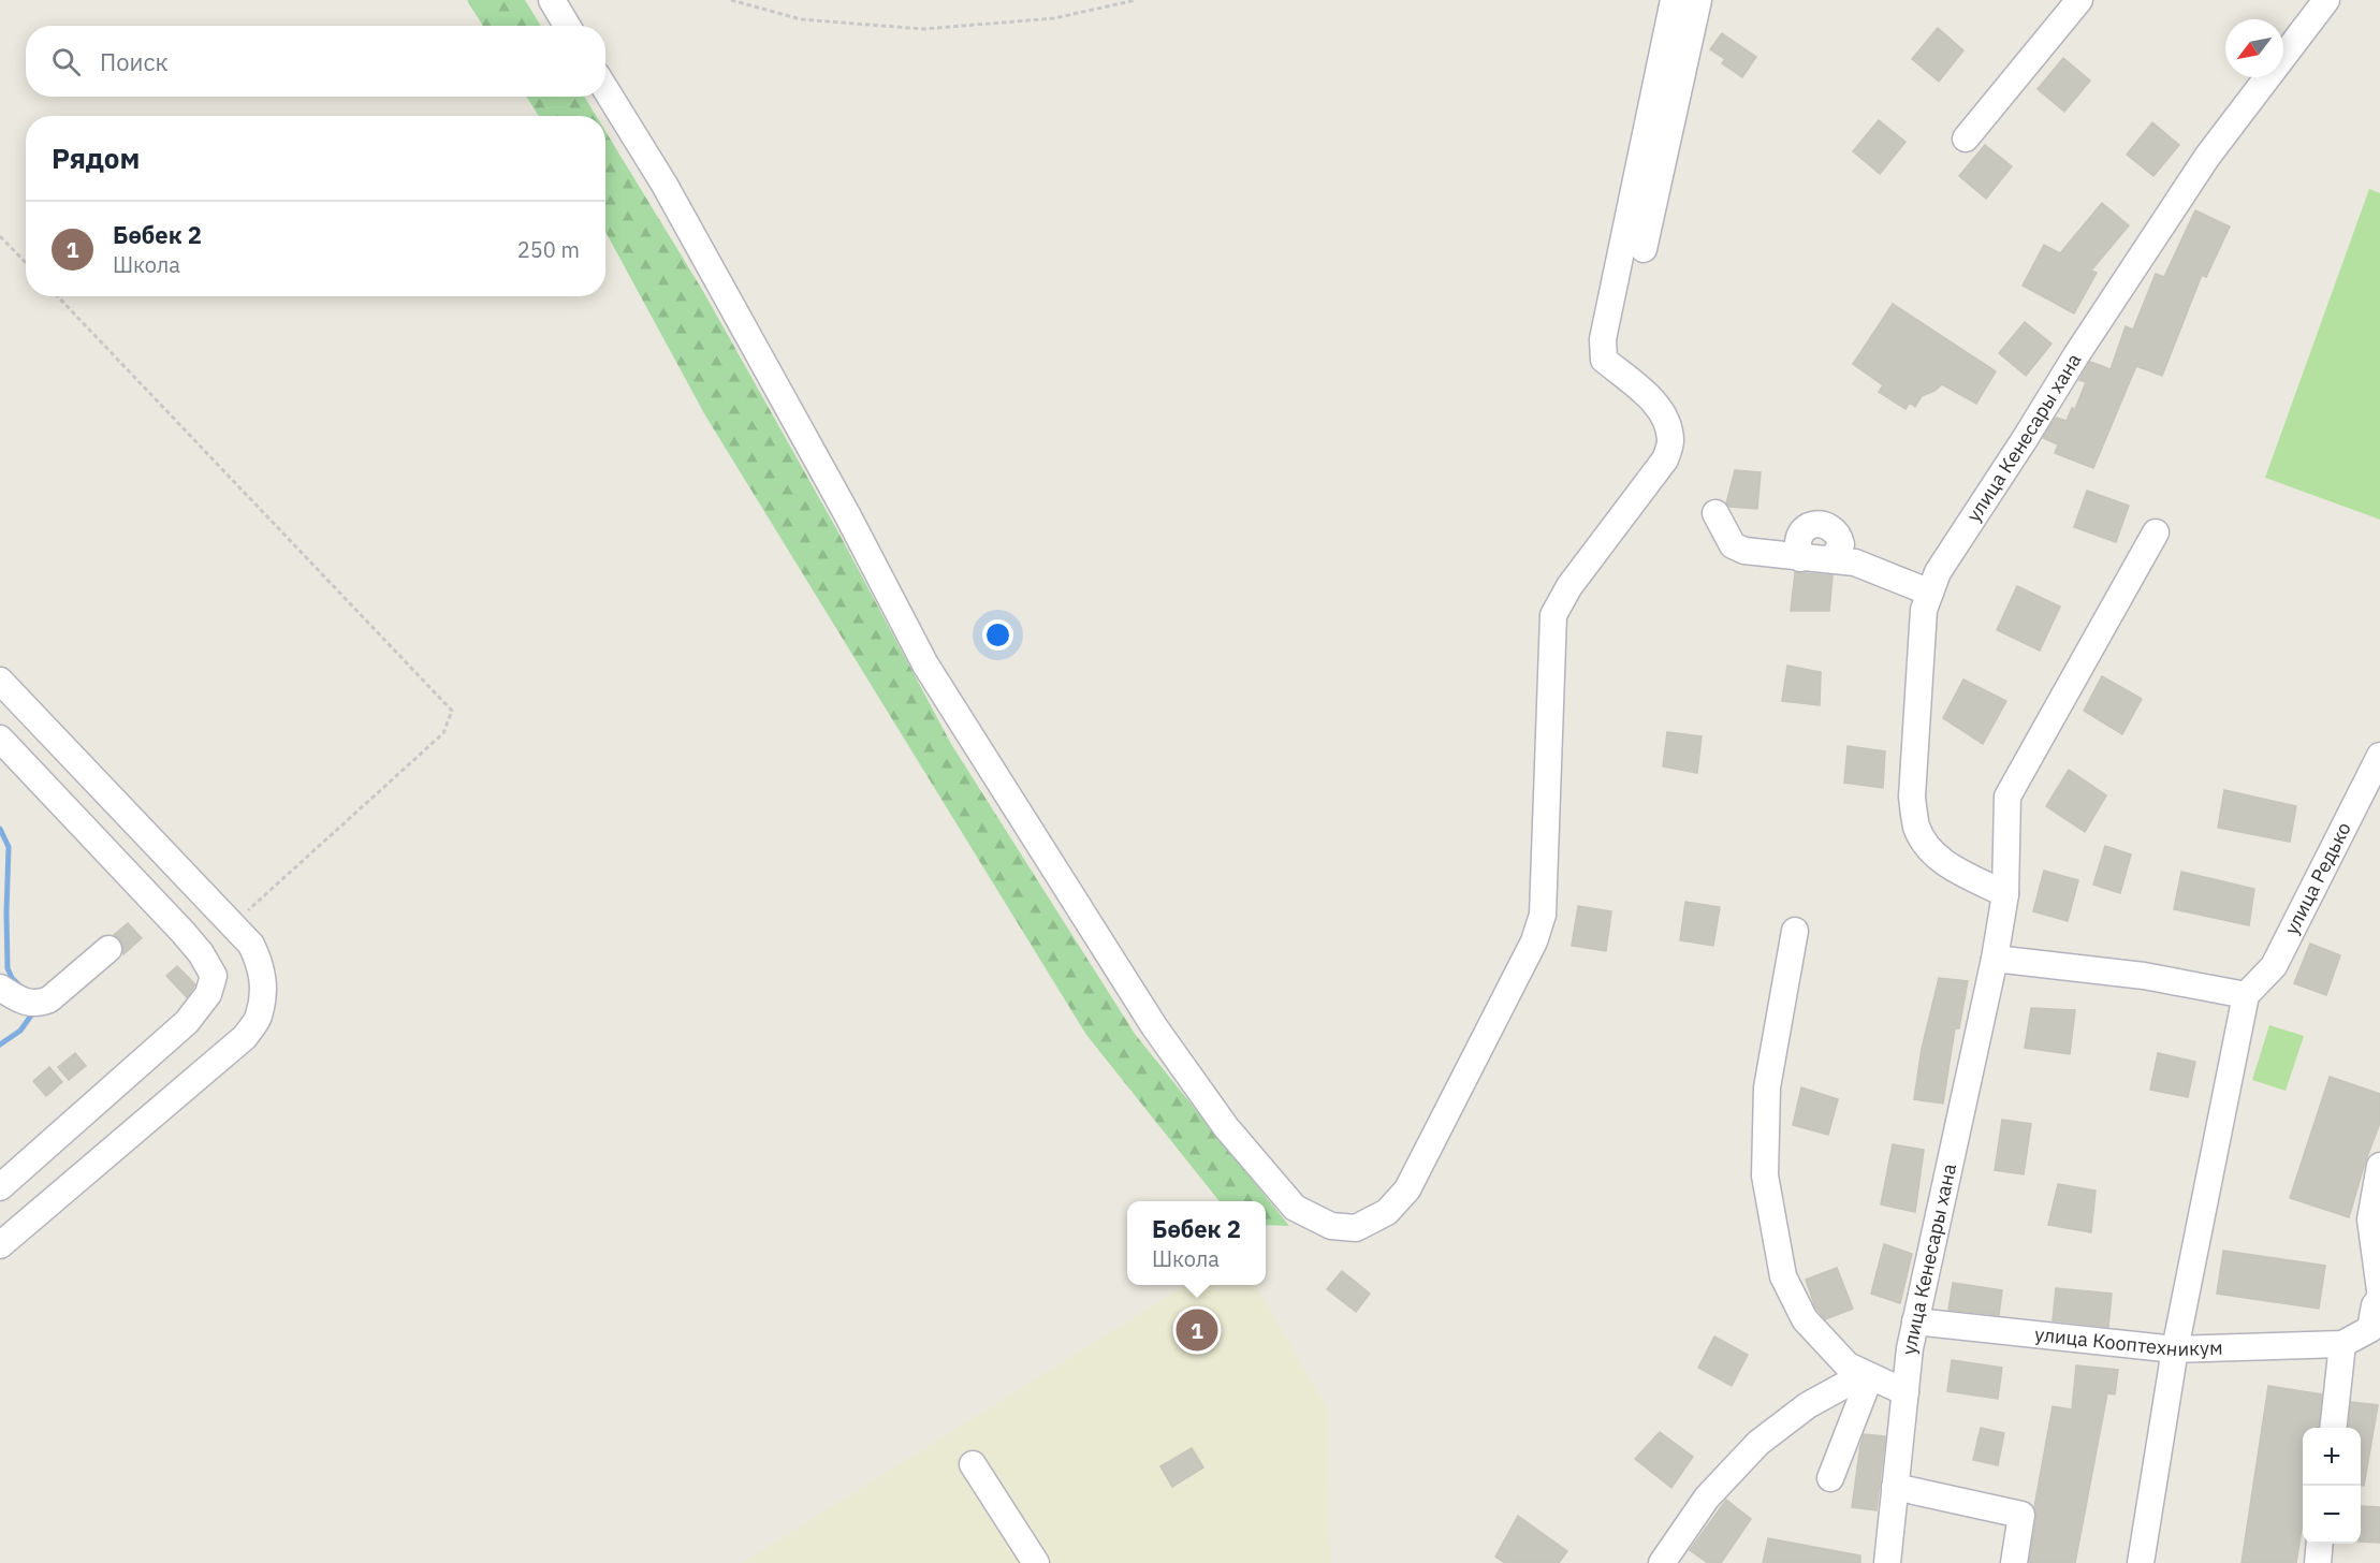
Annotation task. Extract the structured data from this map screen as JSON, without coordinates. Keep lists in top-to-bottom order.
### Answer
{
  "streets": {
    "street": ["улица Кенесары хана", "улица Редько", "улица Кооптехникум"]
  },
  "crossings": [
    ["улица Кенесары хана", "улица Кооптехникум"]
  ],
  "north": "bottom left",
  "page": {
    "search": "Поиск",
    "heading": "Рядом",
    "list": [
      {
        "mark": "1",
        "name": "Бөбек 2",
        "note": "Школа",
        "value": "250 m"
      }
    ],
    "popup": ["Бөбек 2", "Школа"],
    "pins": "1",
    "map_buttons": ["+", "−"]
  }
}
